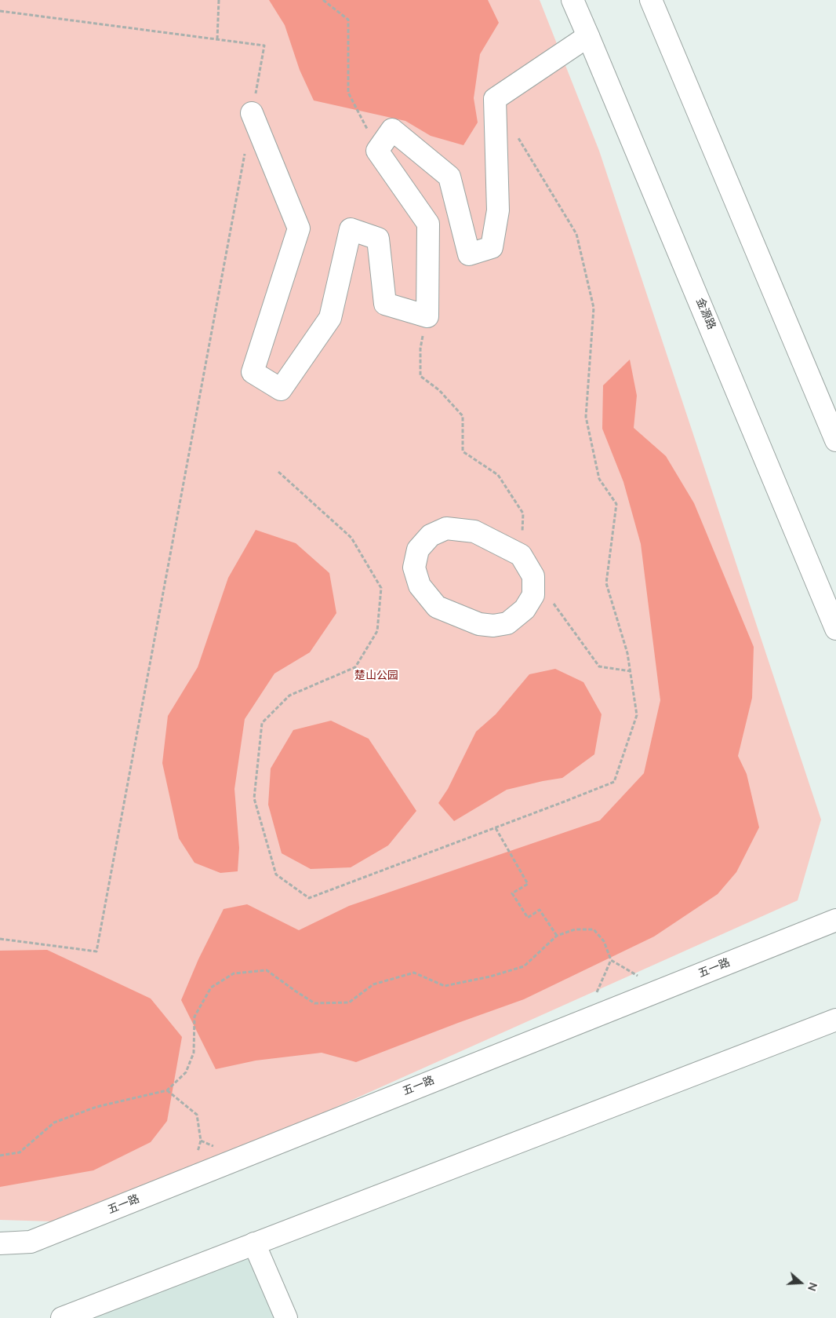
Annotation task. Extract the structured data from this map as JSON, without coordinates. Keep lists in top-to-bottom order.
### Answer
{
  "streets": {
    "main road": ["金源路", "五一路"]
  },
  "parks": ["楚山公园"],
  "north": "right"
}
